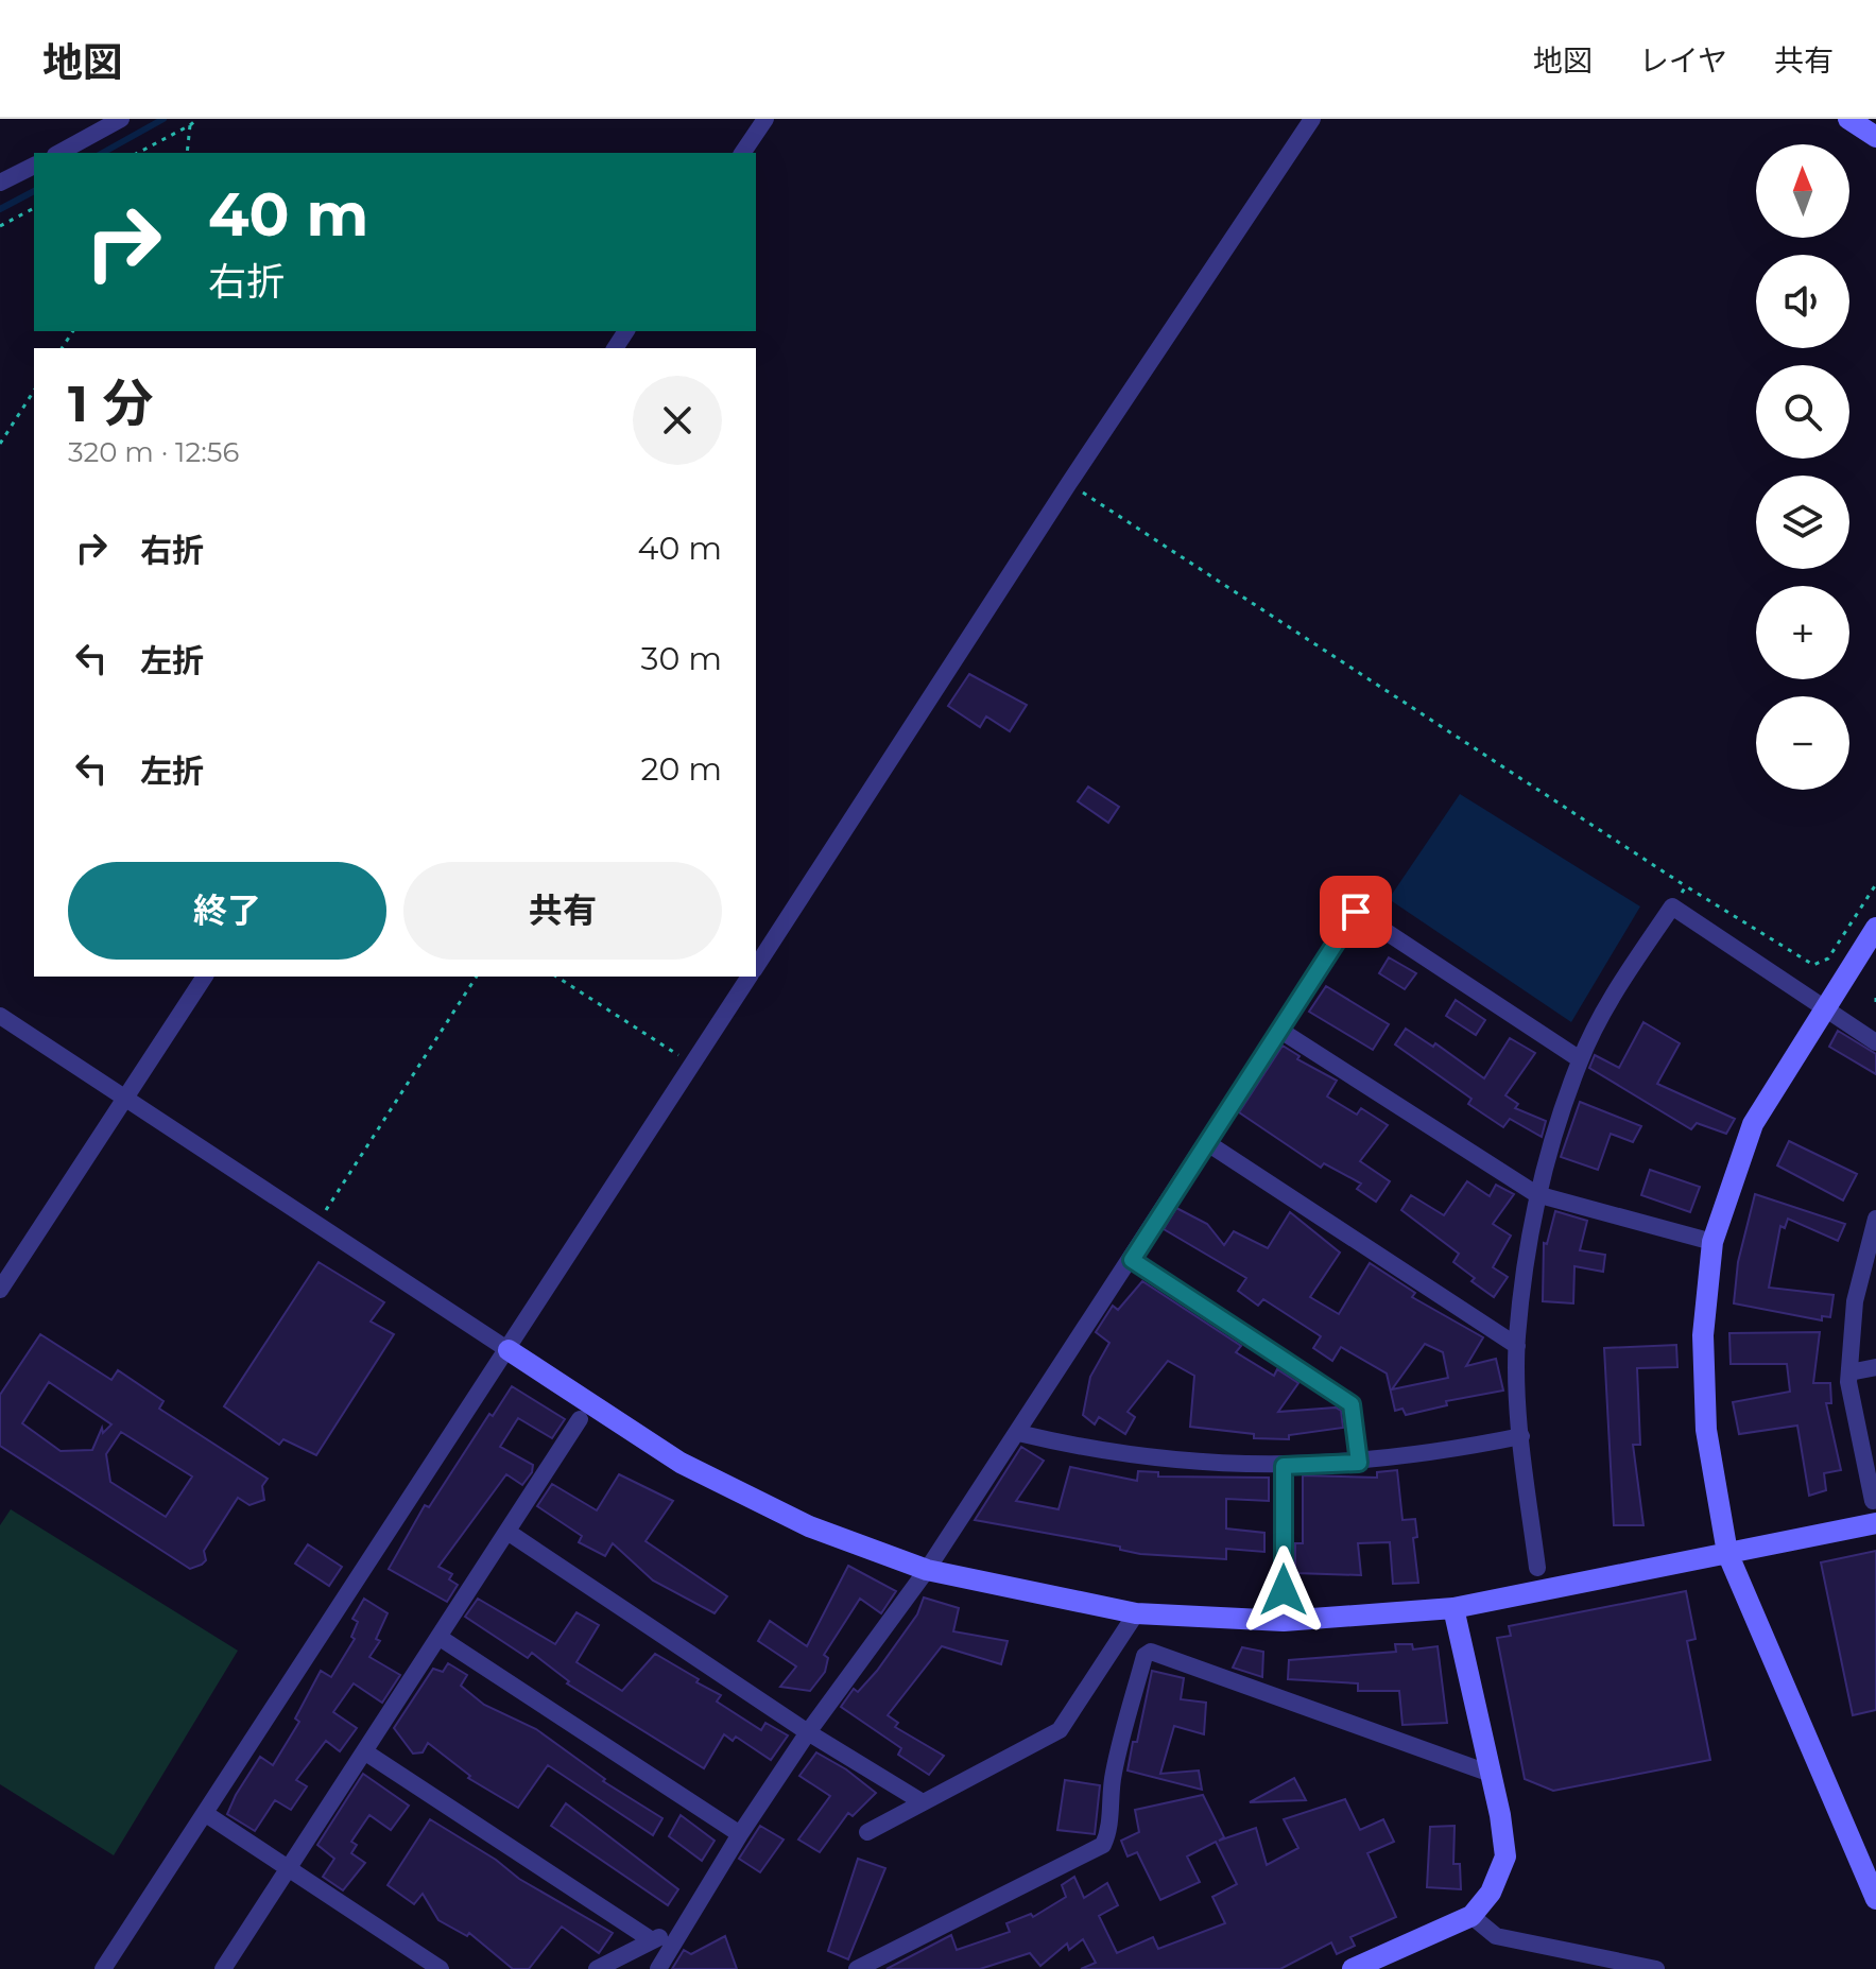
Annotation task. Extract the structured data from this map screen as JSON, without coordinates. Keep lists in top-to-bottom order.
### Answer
{
  "north": "top",
  "page": {
    "header": "地図",
    "nav": ["地図", "レイヤ", "共有"],
    "map_buttons": ["+", "−"],
    "turn": ["40 m", "右折"],
    "heading": ["1 分", "320 m · 12:56"],
    "list": [
      {
        "name": "右折",
        "value": "40 m"
      },
      {
        "name": "左折",
        "value": "30 m"
      },
      {
        "name": "左折",
        "value": "20 m"
      }
    ],
    "buttons": ["終了", "共有"]
  }
}
